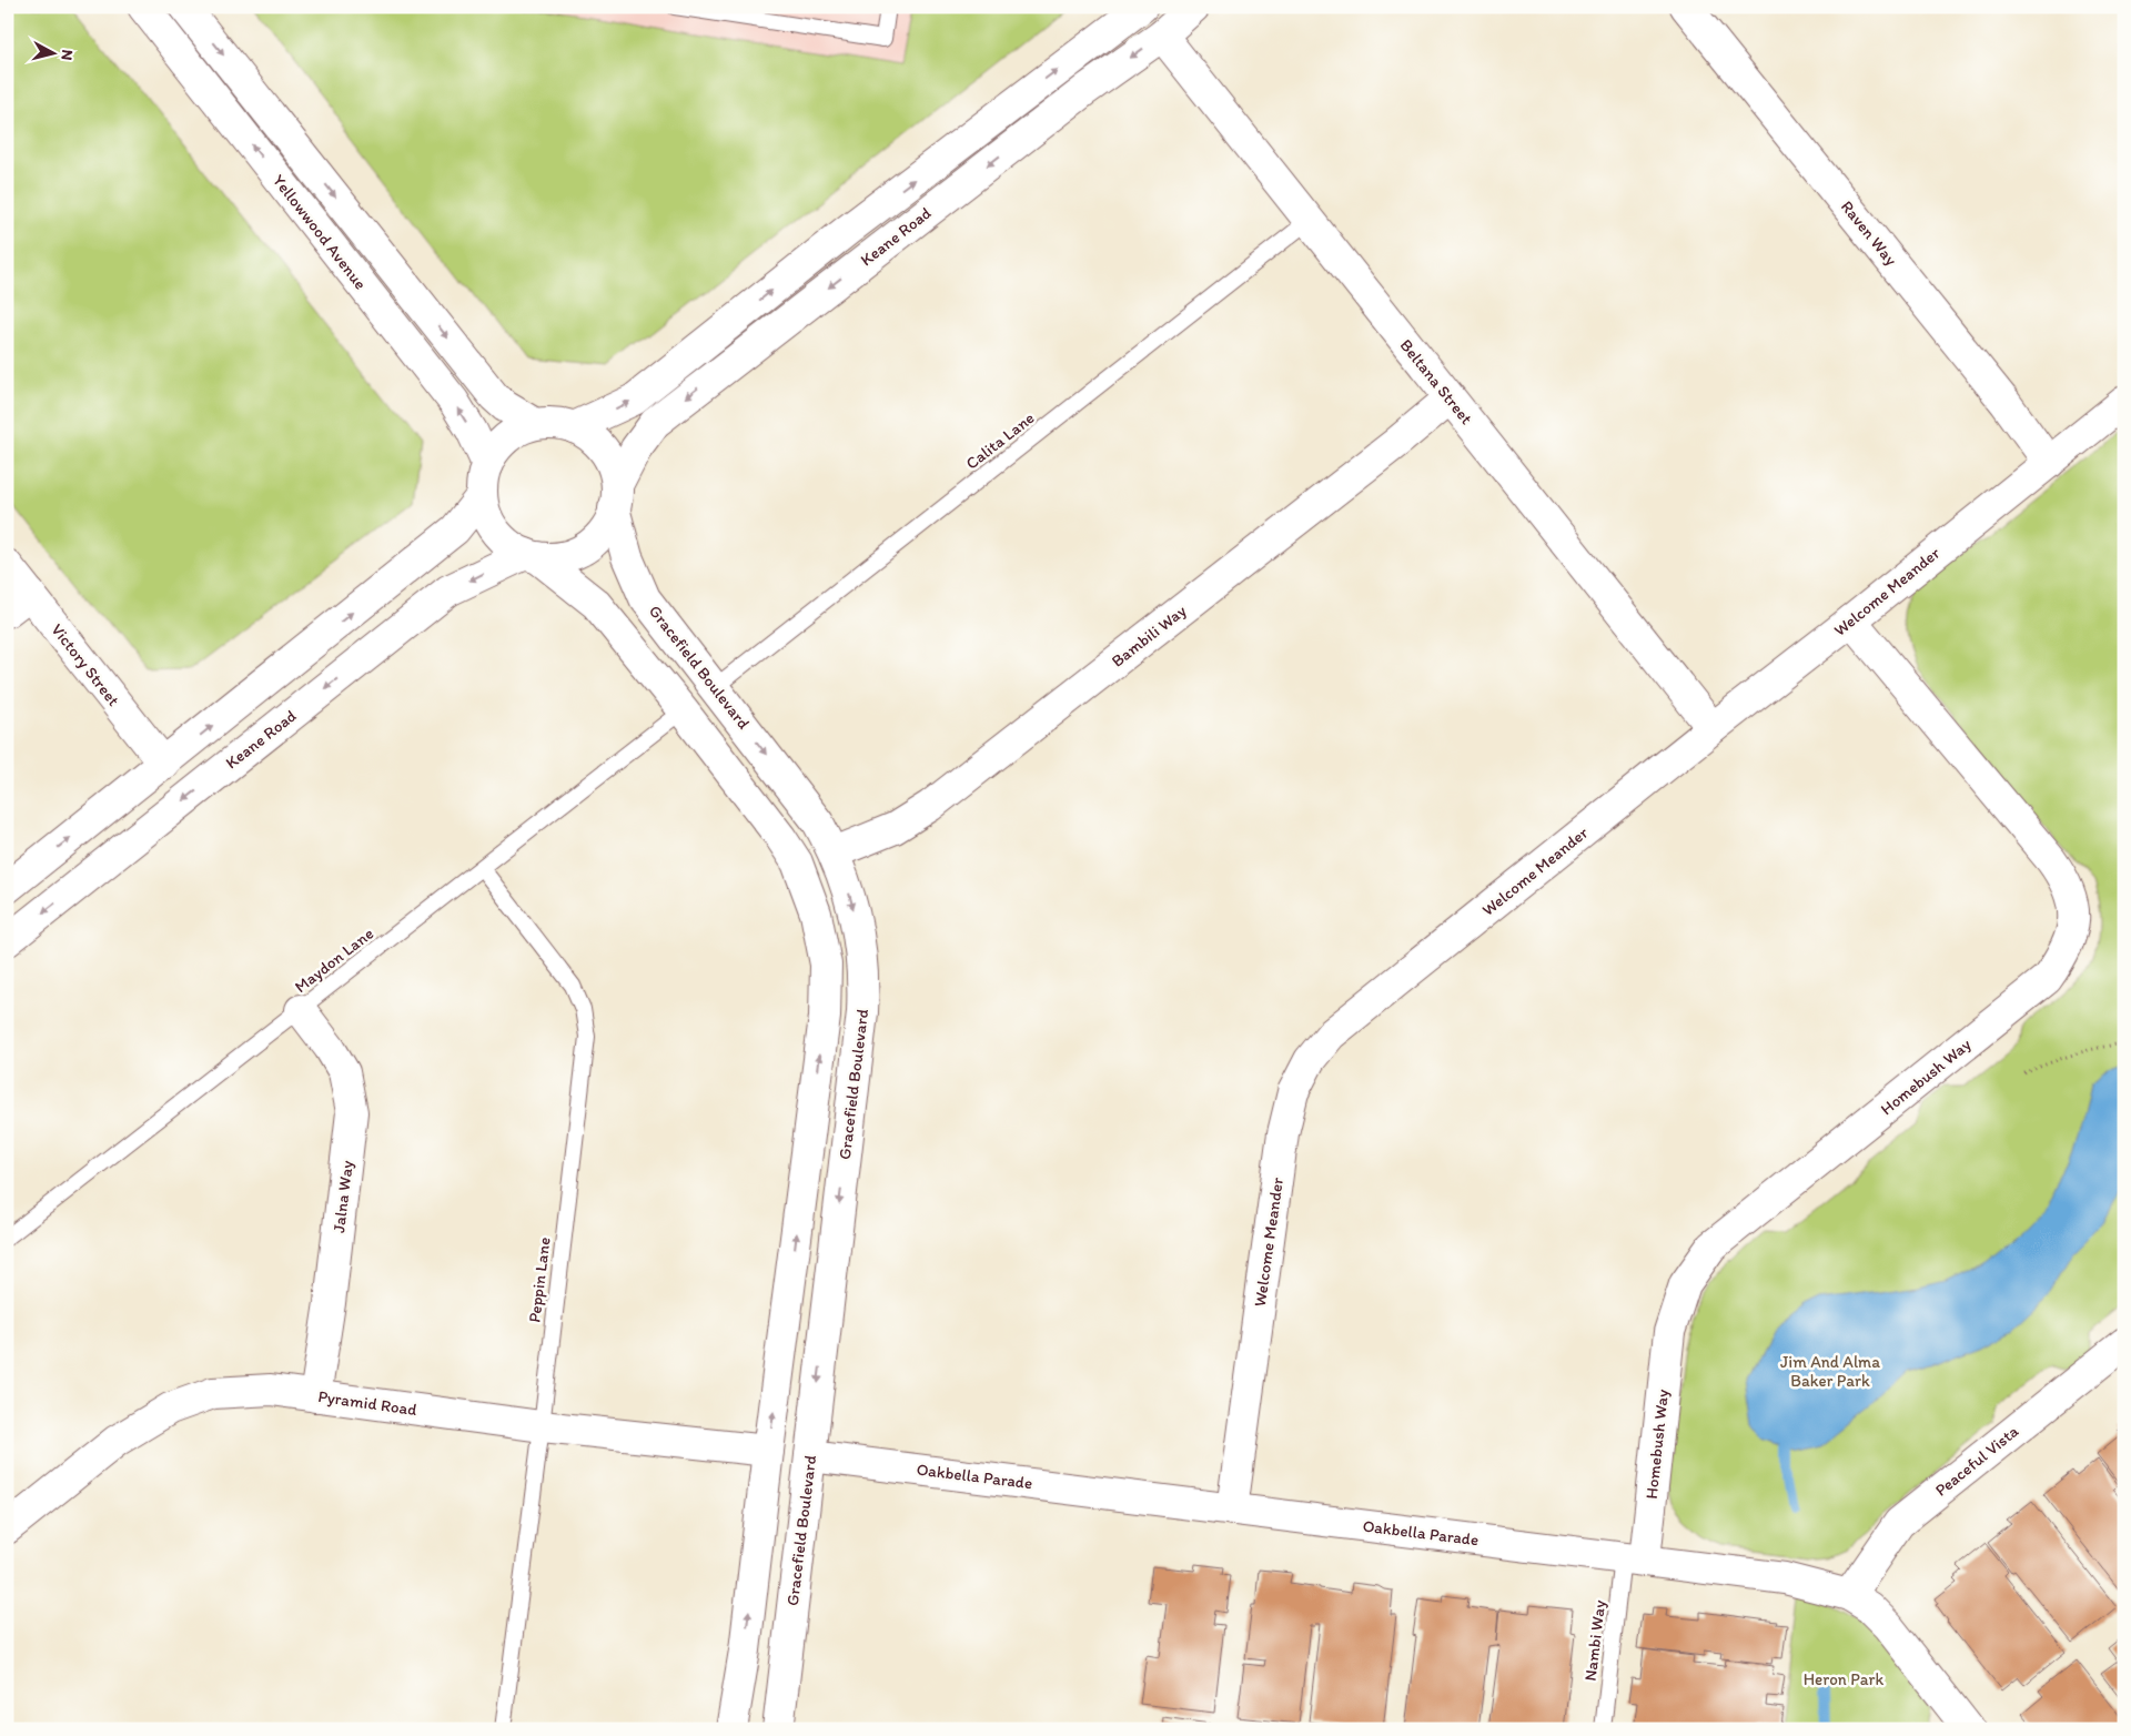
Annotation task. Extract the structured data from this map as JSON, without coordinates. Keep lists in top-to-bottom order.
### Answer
{
  "streets": {
    "street": [
      "Yellowwood Avenue",
      "Raven Way",
      "Keane Road",
      "Beltana Street",
      "Welcome Meander",
      "Bambili Way",
      "Victory Street",
      "Gracefield Boulevard",
      "Homebush Way",
      "Jalna Way",
      "Pyramid Road",
      "Peaceful Vista",
      "Oakbella Parade"
    ],
    "lane": [
      "Calita Lane",
      "Maydon Lane",
      "Peppin Lane",
      "Nambi Way"
    ]
  },
  "crossings": [
    ["Yellowwood Avenue", "Keane Road"],
    ["Yellowwood Avenue", "Gracefield Boulevard"],
    ["Raven Way", "Welcome Meander"],
    ["Keane Road", "Beltana Street"],
    ["Keane Road", "Gracefield Boulevard"],
    ["Beltana Street", "Calita Lane"],
    ["Beltana Street", "Welcome Meander"],
    ["Beltana Street", "Bambili Way"],
    ["Calita Lane", "Gracefield Boulevard"],
    ["Welcome Meander", "Homebush Way"],
    ["Welcome Meander", "Oakbella Parade"],
    ["Bambili Way", "Gracefield Boulevard"],
    ["Gracefield Boulevard", "Oakbella Parade"],
    ["Maydon Lane", "Jalna Way"],
    ["Maydon Lane", "Peppin Lane"],
    ["Homebush Way", "Oakbella Parade"],
    ["Homebush Way", "Nambi Way"],
    ["Jalna Way", "Pyramid Road"],
    ["Peppin Lane", "Pyramid Road"],
    ["Peaceful Vista", "Oakbella Parade"],
    ["Oakbella Parade", "Nambi Way"]
  ],
  "parks": ["Jim And Alma Baker Park", "Heron Park"],
  "north": "right"
}
